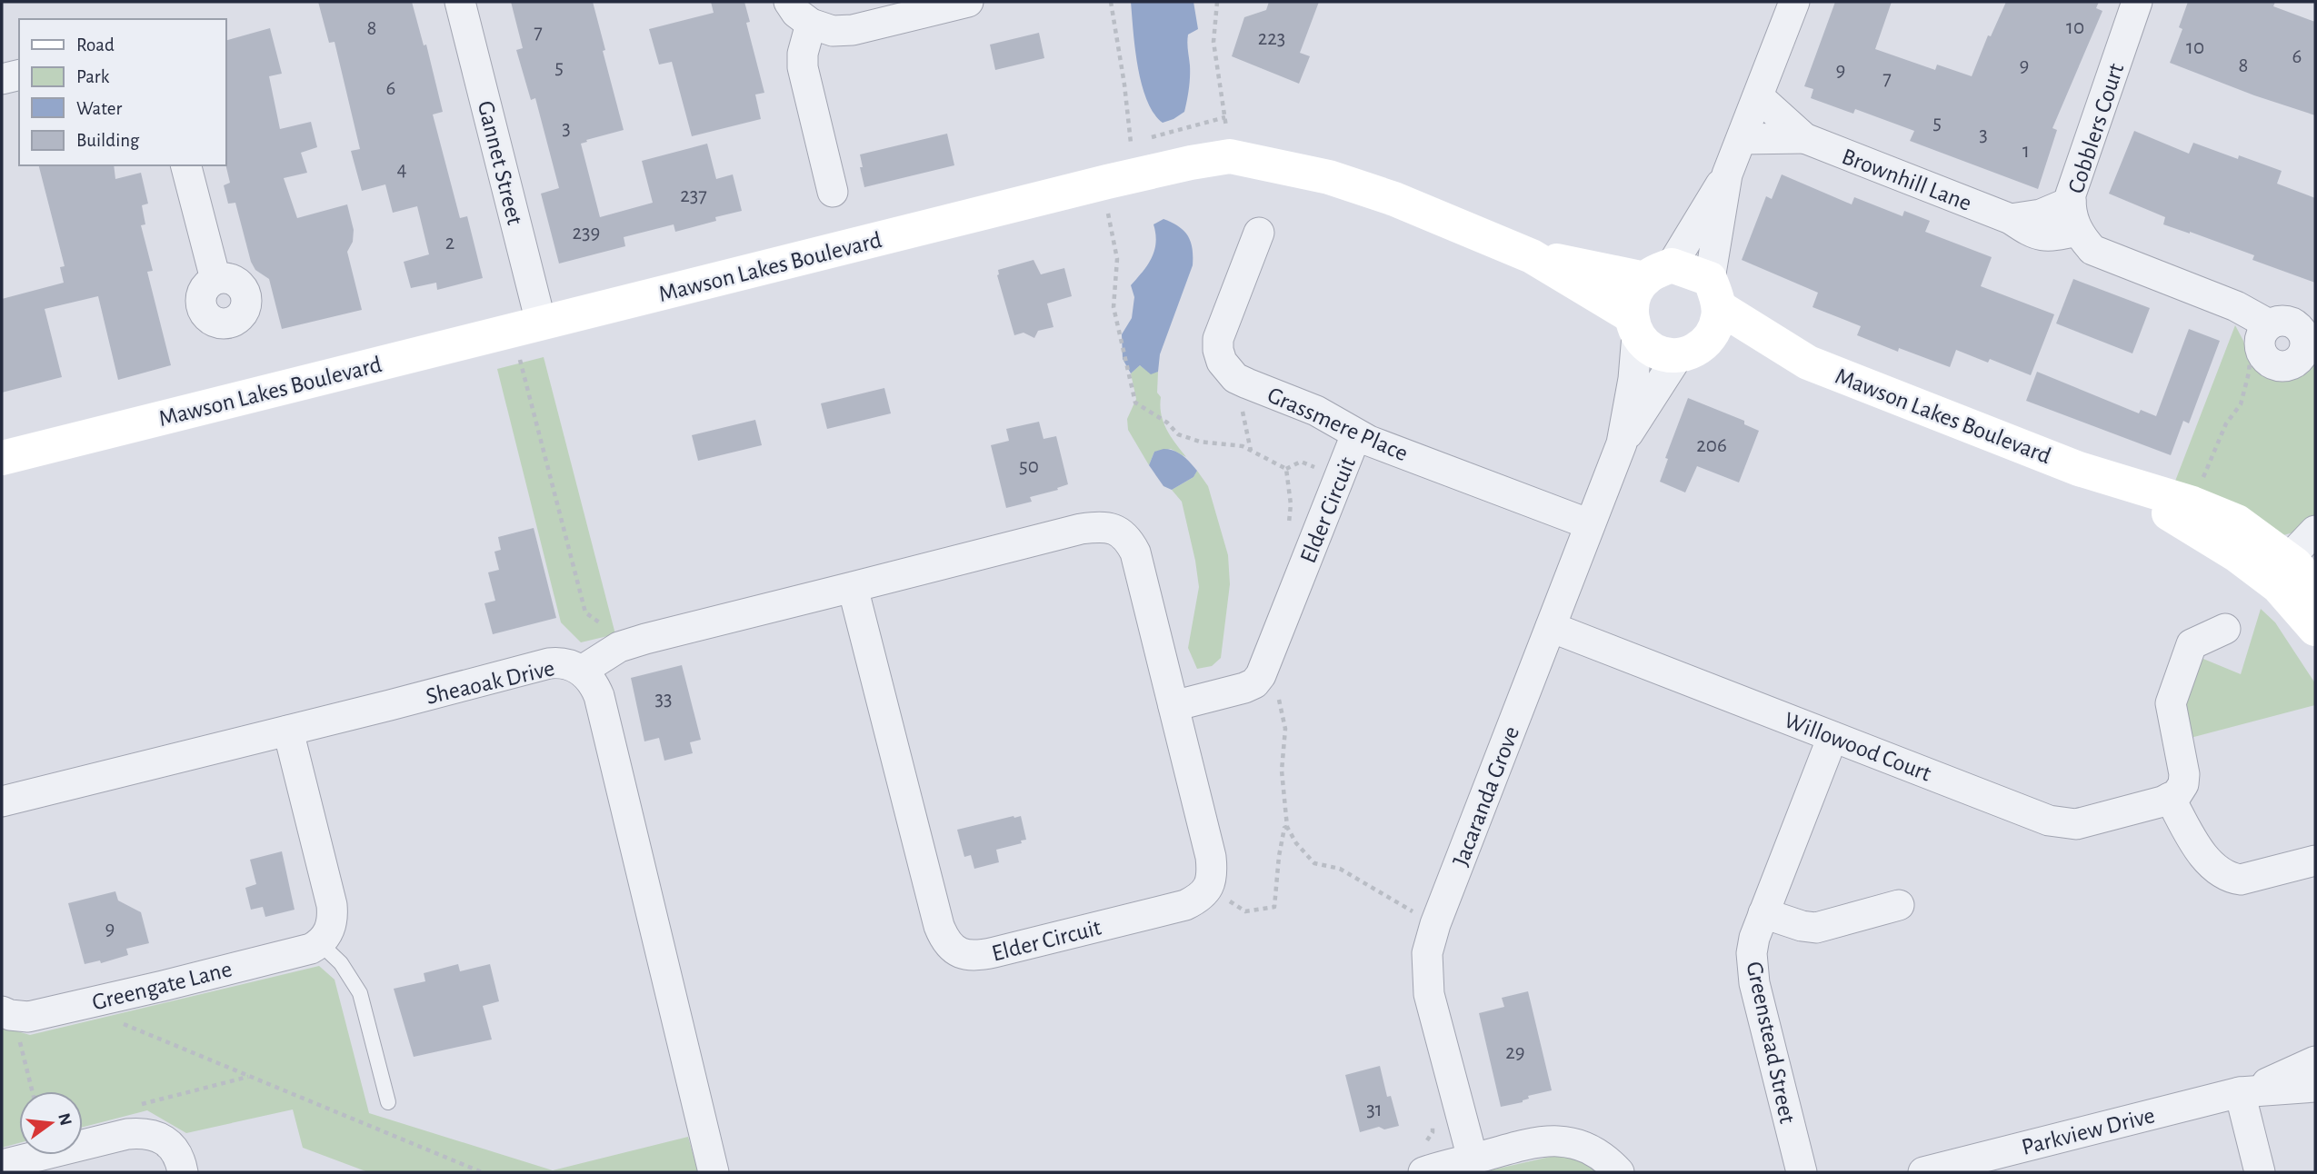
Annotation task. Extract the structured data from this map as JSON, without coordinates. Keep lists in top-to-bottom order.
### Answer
{
  "streets": {
    "street": [
      "Cobblers Court",
      "Gannet Street",
      "Brownhill Lane",
      "Mawson Lakes Boulevard",
      "Grassmere Place",
      "Elder Circuit",
      "Sheaoak Drive",
      "Willowood Court",
      "Jacaranda Grove",
      "Greengate Lane",
      "Greenstead Street",
      "Parkview Drive"
    ]
  },
  "crossings": [
    ["Cobblers Court", "Brownhill Lane"],
    ["Gannet Street", "Mawson Lakes Boulevard"],
    ["Mawson Lakes Boulevard", "Jacaranda Grove"],
    ["Grassmere Place", "Elder Circuit"],
    ["Grassmere Place", "Jacaranda Grove"],
    ["Willowood Court", "Jacaranda Grove"],
    ["Willowood Court", "Greenstead Street"]
  ],
  "house_numbers": [
    "10",
    "8",
    "7",
    "223",
    "10",
    "6",
    "9",
    "8",
    "5",
    "9",
    "7",
    "6",
    "5",
    "3",
    "3",
    "1",
    "4",
    "237",
    "239",
    "2",
    "206",
    "50",
    "33",
    "9",
    "29",
    "31"
  ],
  "legend": [
    "Road",
    "Park",
    "Water",
    "Building"
  ],
  "north": "right"
}
